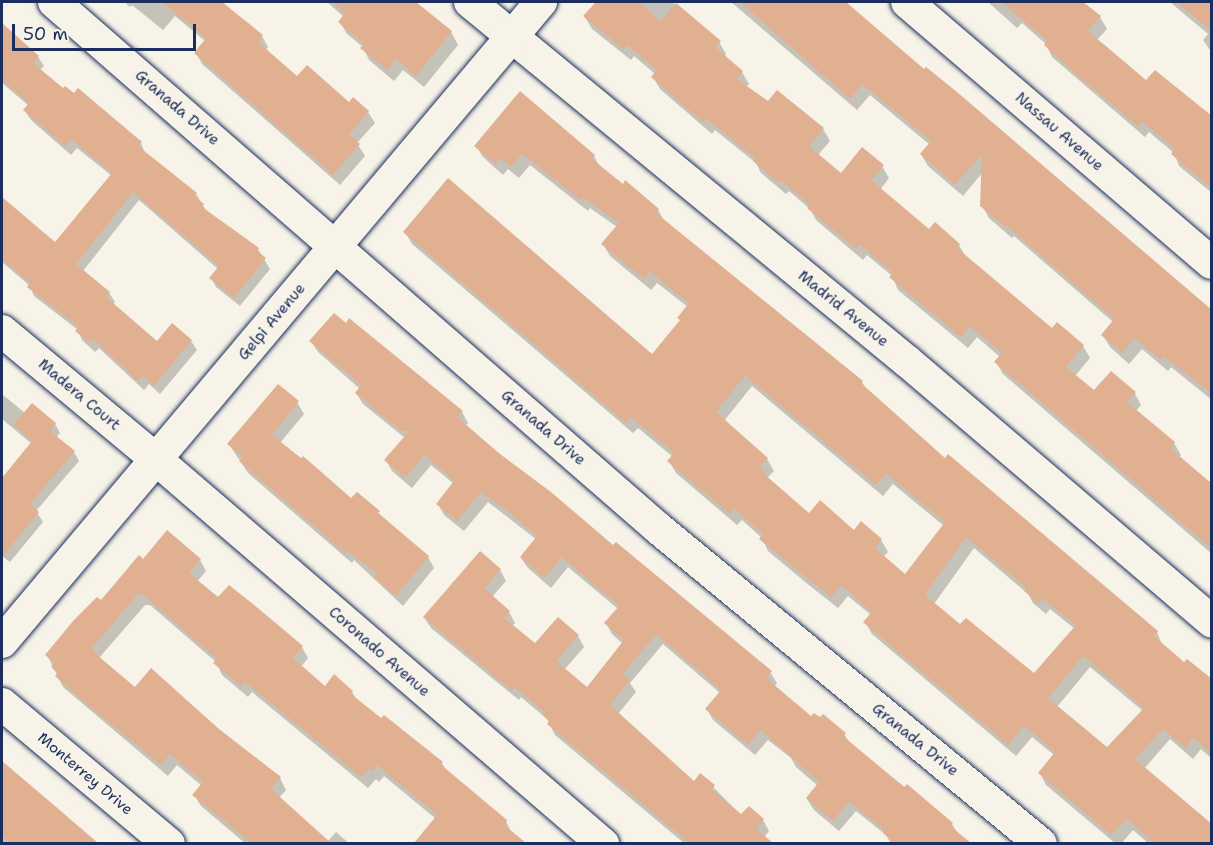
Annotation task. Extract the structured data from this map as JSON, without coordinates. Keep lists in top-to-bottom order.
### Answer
{
  "streets": {
    "street": [
      "Granada Drive",
      "Nassau Avenue",
      "Madrid Avenue",
      "Gelpi Avenue",
      "Madera Court",
      "Coronado Avenue",
      "Monterrey Drive"
    ]
  },
  "crossings": [
    ["Granada Drive", "Gelpi Avenue"],
    ["Madrid Avenue", "Gelpi Avenue"],
    ["Gelpi Avenue", "Madera Court"],
    ["Gelpi Avenue", "Coronado Avenue"],
    ["Madera Court", "Coronado Avenue"]
  ],
  "scale_bar": "50 m"
}
